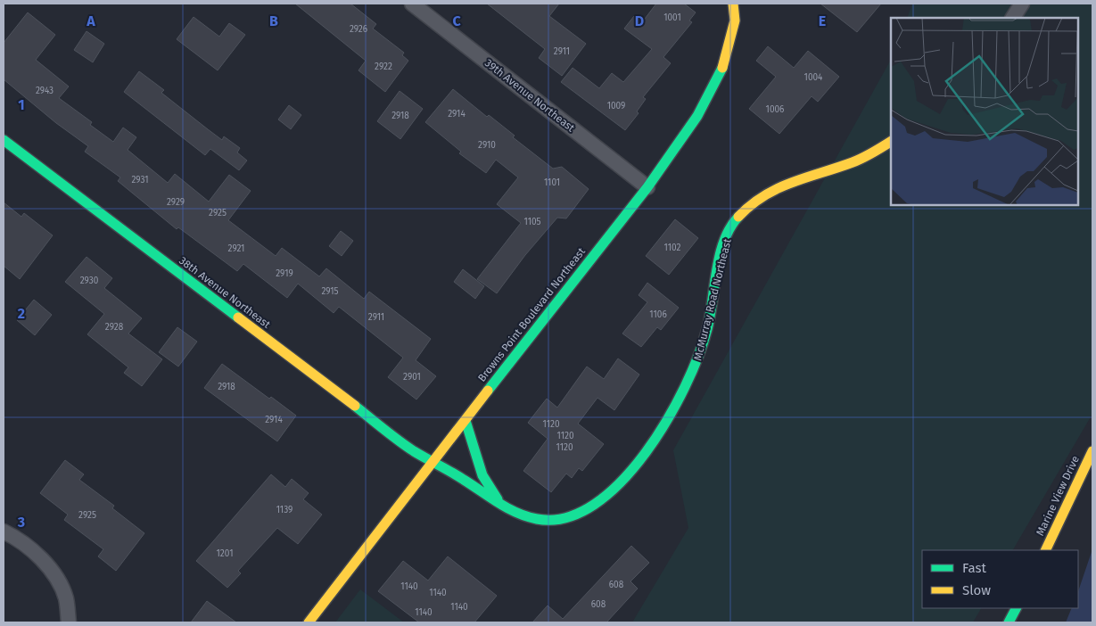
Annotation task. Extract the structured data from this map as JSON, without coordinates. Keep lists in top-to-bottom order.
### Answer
{
  "streets": {
    "street": [
      "39th Avenue Northeast",
      "38th Avenue Northeast",
      "McMurray Road Northeast",
      "Browns Point Boulevard Northeast",
      "Marine View Drive"
    ]
  },
  "crossings": [
    ["39th Avenue Northeast", "Browns Point Boulevard Northeast"],
    ["38th Avenue Northeast", "McMurray Road Northeast"],
    ["38th Avenue Northeast", "Browns Point Boulevard Northeast"],
    ["McMurray Road Northeast", "Browns Point Boulevard Northeast"]
  ],
  "house_numbers": [
    "1001",
    "2926",
    "2911",
    "2922",
    "1004",
    "2943",
    "1009",
    "1006",
    "2914",
    "2918",
    "2910",
    "2931",
    "1101",
    "2929",
    "2925",
    "1105",
    "1102",
    "2921",
    "2919",
    "2930",
    "2915",
    "1106",
    "2911",
    "2928",
    "2901",
    "2918",
    "2914",
    "1120",
    "1120",
    "1120",
    "1139",
    "2925",
    "1201",
    "608",
    "1140",
    "1140",
    "608",
    "1140",
    "1140"
  ],
  "legend": ["Fast", "Slow"],
  "grid": {
    "columns": [
      "A",
      "B",
      "C",
      "D",
      "E"
    ],
    "rows": ["1", "2", "3"]
  }
}
